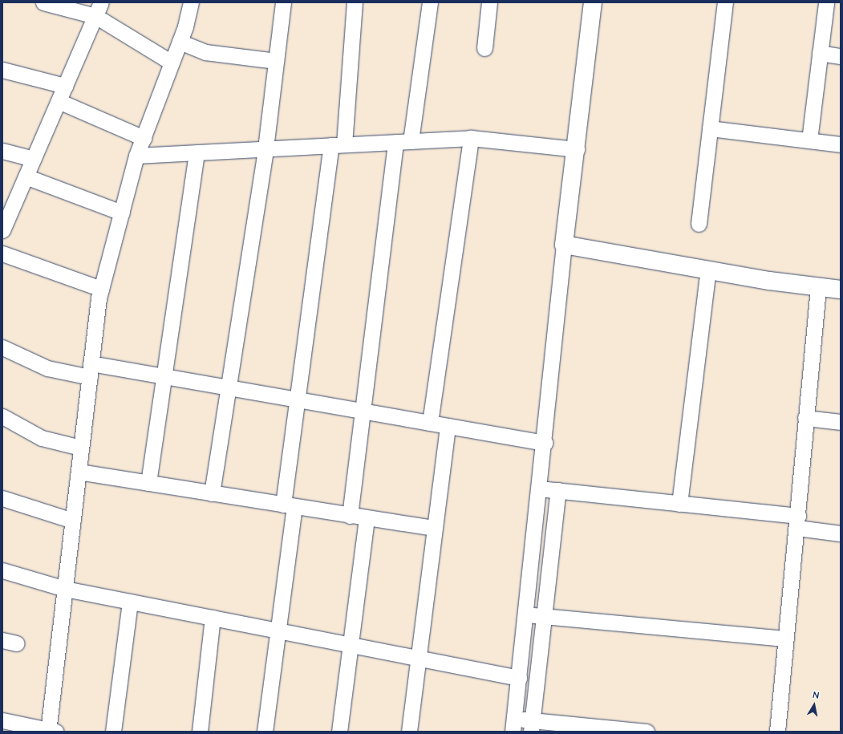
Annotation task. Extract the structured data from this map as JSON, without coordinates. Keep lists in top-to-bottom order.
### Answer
{
  "north": "top"
}
